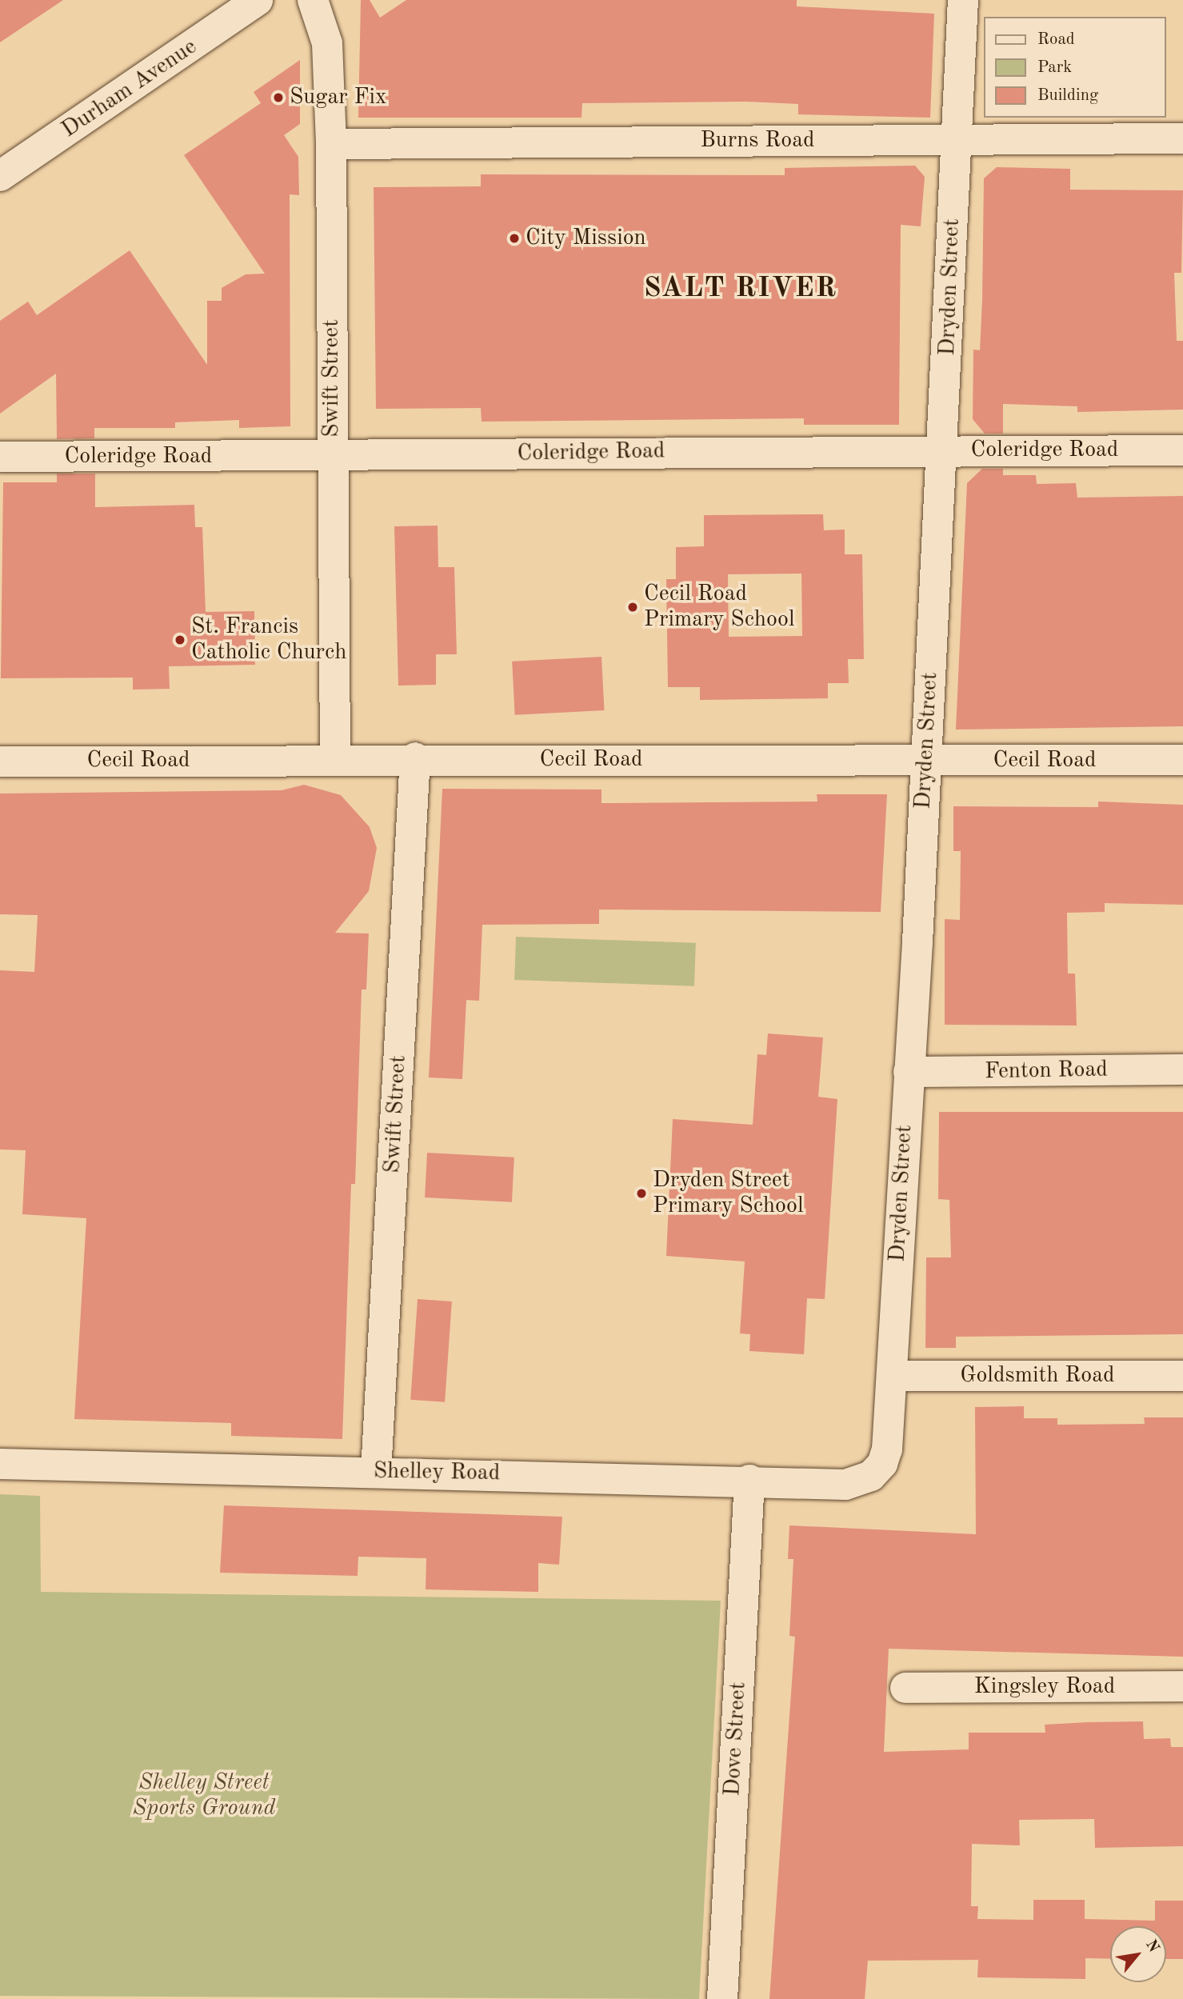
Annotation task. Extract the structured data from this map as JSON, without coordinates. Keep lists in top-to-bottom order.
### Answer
{
  "streets": {
    "street": [
      "Durham Avenue",
      "Burns Road",
      "Dryden Street",
      "Swift Street",
      "Coleridge Road",
      "Cecil Road",
      "Fenton Road",
      "Goldsmith Road",
      "Shelley Road",
      "Kingsley Road",
      "Dove Street"
    ]
  },
  "crossings": [
    ["Burns Road", "Dryden Street"],
    ["Burns Road", "Swift Street"],
    ["Dryden Street", "Coleridge Road"],
    ["Dryden Street", "Cecil Road"],
    ["Dryden Street", "Fenton Road"],
    ["Dryden Street", "Goldsmith Road"],
    ["Dryden Street", "Shelley Road"],
    ["Swift Street", "Coleridge Road"],
    ["Swift Street", "Cecil Road"],
    ["Swift Street", "Shelley Road"],
    ["Shelley Road", "Dove Street"]
  ],
  "districts": ["SALT RIVER"],
  "parks": ["Shelley Street Sports Ground"],
  "places": [
    "Sugar Fix",
    "City Mission",
    "Cecil Road Primary School",
    "St. Francis Catholic Church",
    "Dryden Street Primary School"
  ],
  "legend": ["Road", "Park", "Building"],
  "north": "top right"
}
